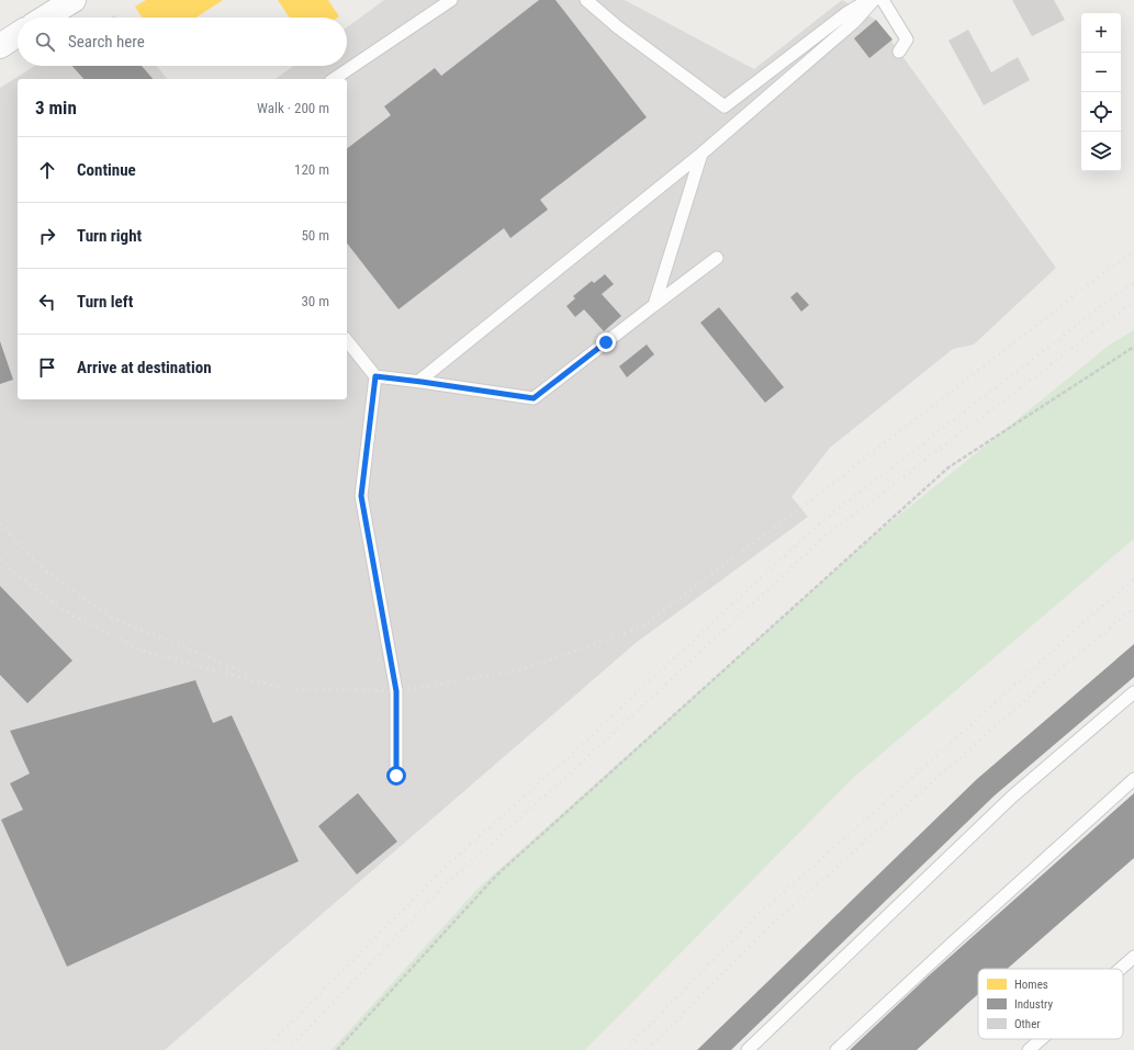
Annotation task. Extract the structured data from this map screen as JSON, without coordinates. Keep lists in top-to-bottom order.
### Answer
{
  "legend": ["Homes", "Industry", "Other"],
  "page": {
    "map_buttons": ["+", "−"],
    "search": "Search here",
    "heading": ["3 min", "Walk · 200 m"],
    "list": [
      ["Continue", "120 m"],
      ["Turn right", "50 m"],
      ["Turn left", "30 m"],
      "Arrive at destination"
    ]
  }
}
